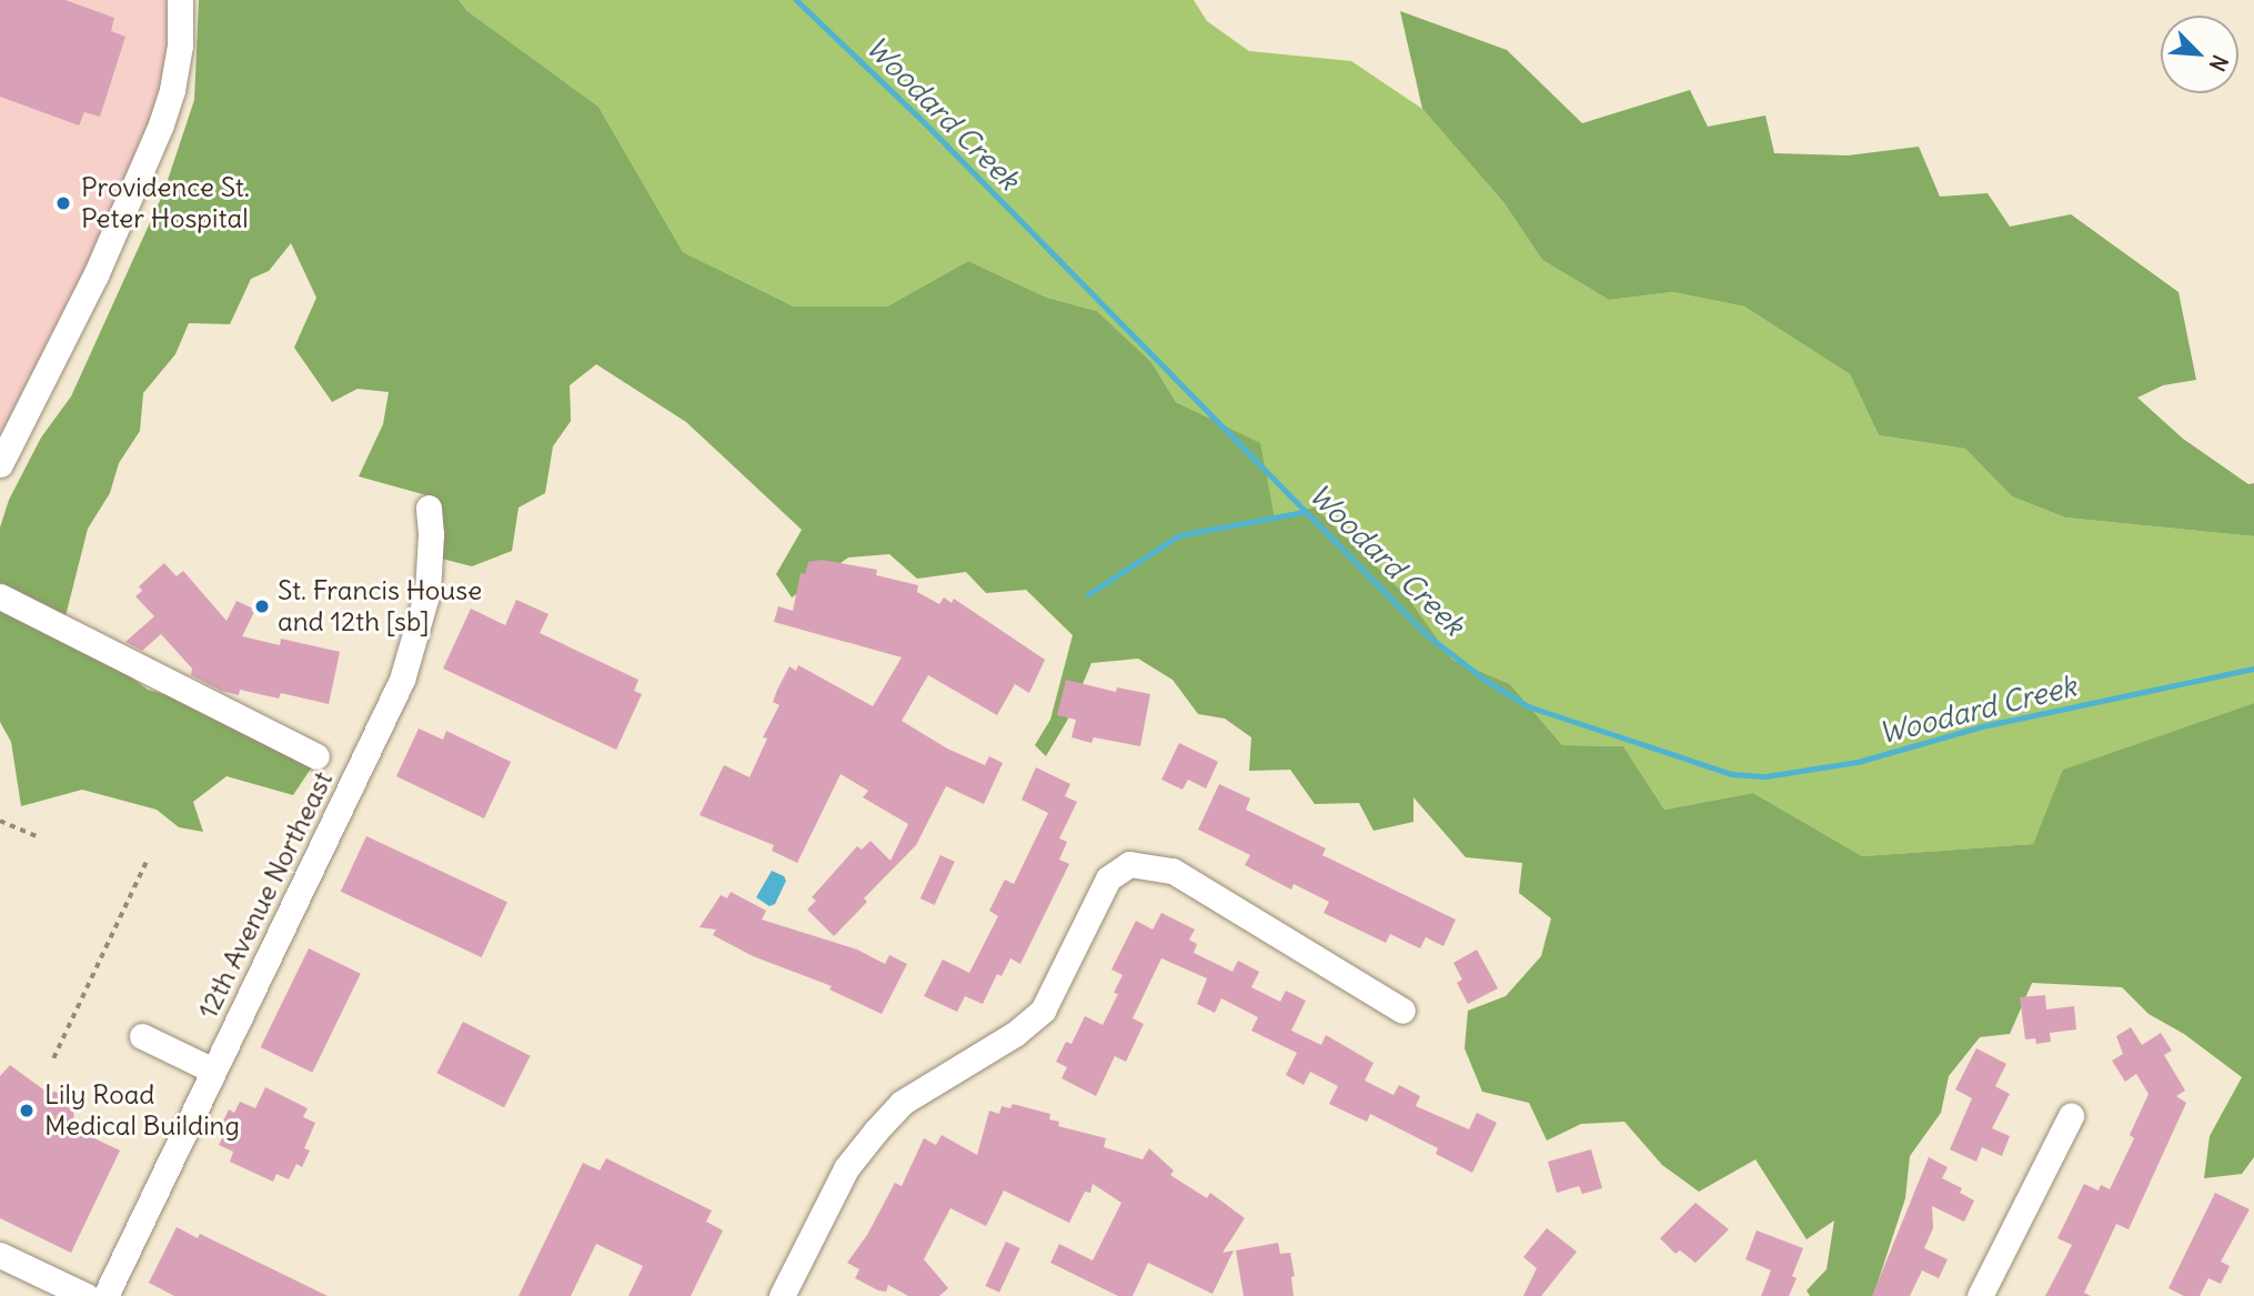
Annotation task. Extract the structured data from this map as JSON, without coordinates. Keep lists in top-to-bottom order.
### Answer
{
  "streets": {
    "street": ["12th Avenue Northeast"]
  },
  "water": ["Woodard Creek"],
  "places": ["Providence St. Peter Hospital", "St. Francis House and 12th [sb]", "Lily Road Medical Building"],
  "north": "bottom right"
}
